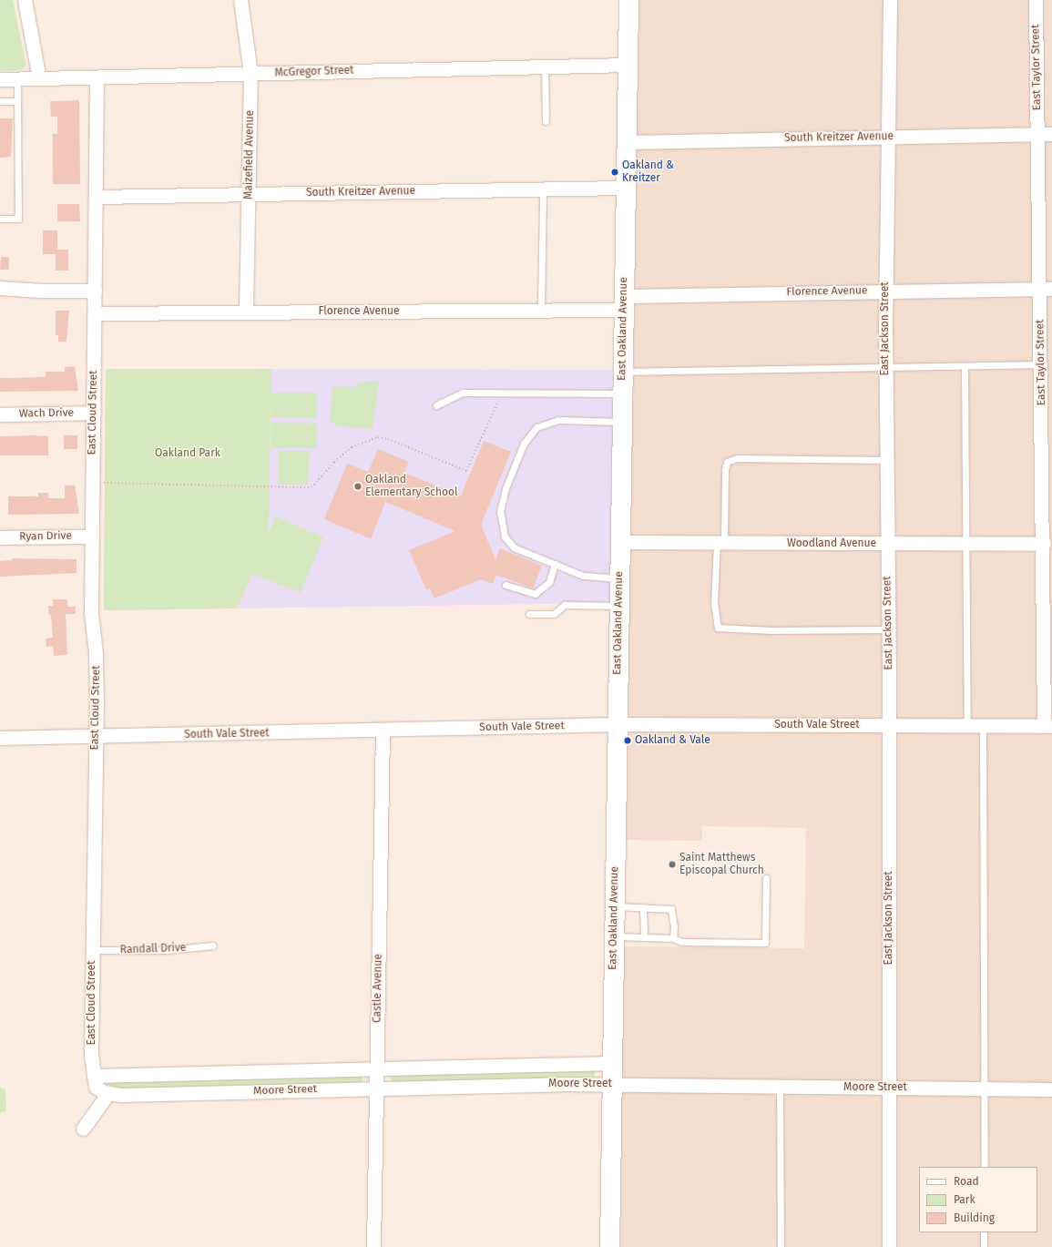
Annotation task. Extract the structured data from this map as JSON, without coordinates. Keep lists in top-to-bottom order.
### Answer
{
  "streets": {
    "main road": ["East Oakland Avenue"],
    "street": [
      "East Taylor Street",
      "McGregor Street",
      "South Kreitzer Avenue",
      "Maizefield Avenue",
      "Florence Avenue",
      "East Jackson Street",
      "East Cloud Street",
      "Wach Drive",
      "Ryan Drive",
      "Woodland Avenue",
      "South Vale Street",
      "Castle Avenue",
      "Moore Street"
    ],
    "lane": ["Randall Drive"]
  },
  "crossings": [
    ["East Taylor Street", "South Kreitzer Avenue"],
    ["East Taylor Street", "Florence Avenue"],
    ["East Taylor Street", "Woodland Avenue"],
    ["East Taylor Street", "South Vale Street"],
    ["McGregor Street", "Maizefield Avenue"],
    ["McGregor Street", "East Oakland Avenue"],
    ["South Kreitzer Avenue", "Maizefield Avenue"],
    ["South Kreitzer Avenue", "East Oakland Avenue"],
    ["South Kreitzer Avenue", "East Jackson Street"],
    ["Maizefield Avenue", "Florence Avenue"],
    ["Florence Avenue", "East Oakland Avenue"],
    ["Florence Avenue", "East Jackson Street"],
    ["Florence Avenue", "East Cloud Street"],
    ["East Oakland Avenue", "Woodland Avenue"],
    ["East Oakland Avenue", "South Vale Street"],
    ["East Oakland Avenue", "Moore Street"],
    ["East Jackson Street", "Woodland Avenue"],
    ["East Jackson Street", "South Vale Street"],
    ["East Jackson Street", "Moore Street"],
    ["East Cloud Street", "Wach Drive"],
    ["East Cloud Street", "Ryan Drive"],
    ["East Cloud Street", "South Vale Street"],
    ["East Cloud Street", "Randall Drive"],
    ["East Cloud Street", "Moore Street"],
    ["South Vale Street", "Castle Avenue"],
    ["Castle Avenue", "Moore Street"]
  ],
  "parks": ["Oakland Park"],
  "places": [
    "Oakland & Kreitzer",
    "Oakland Elementary School",
    "Oakland & Vale",
    "Saint Matthews Episcopal Church"
  ],
  "legend": ["Road", "Park", "Building"]
}
